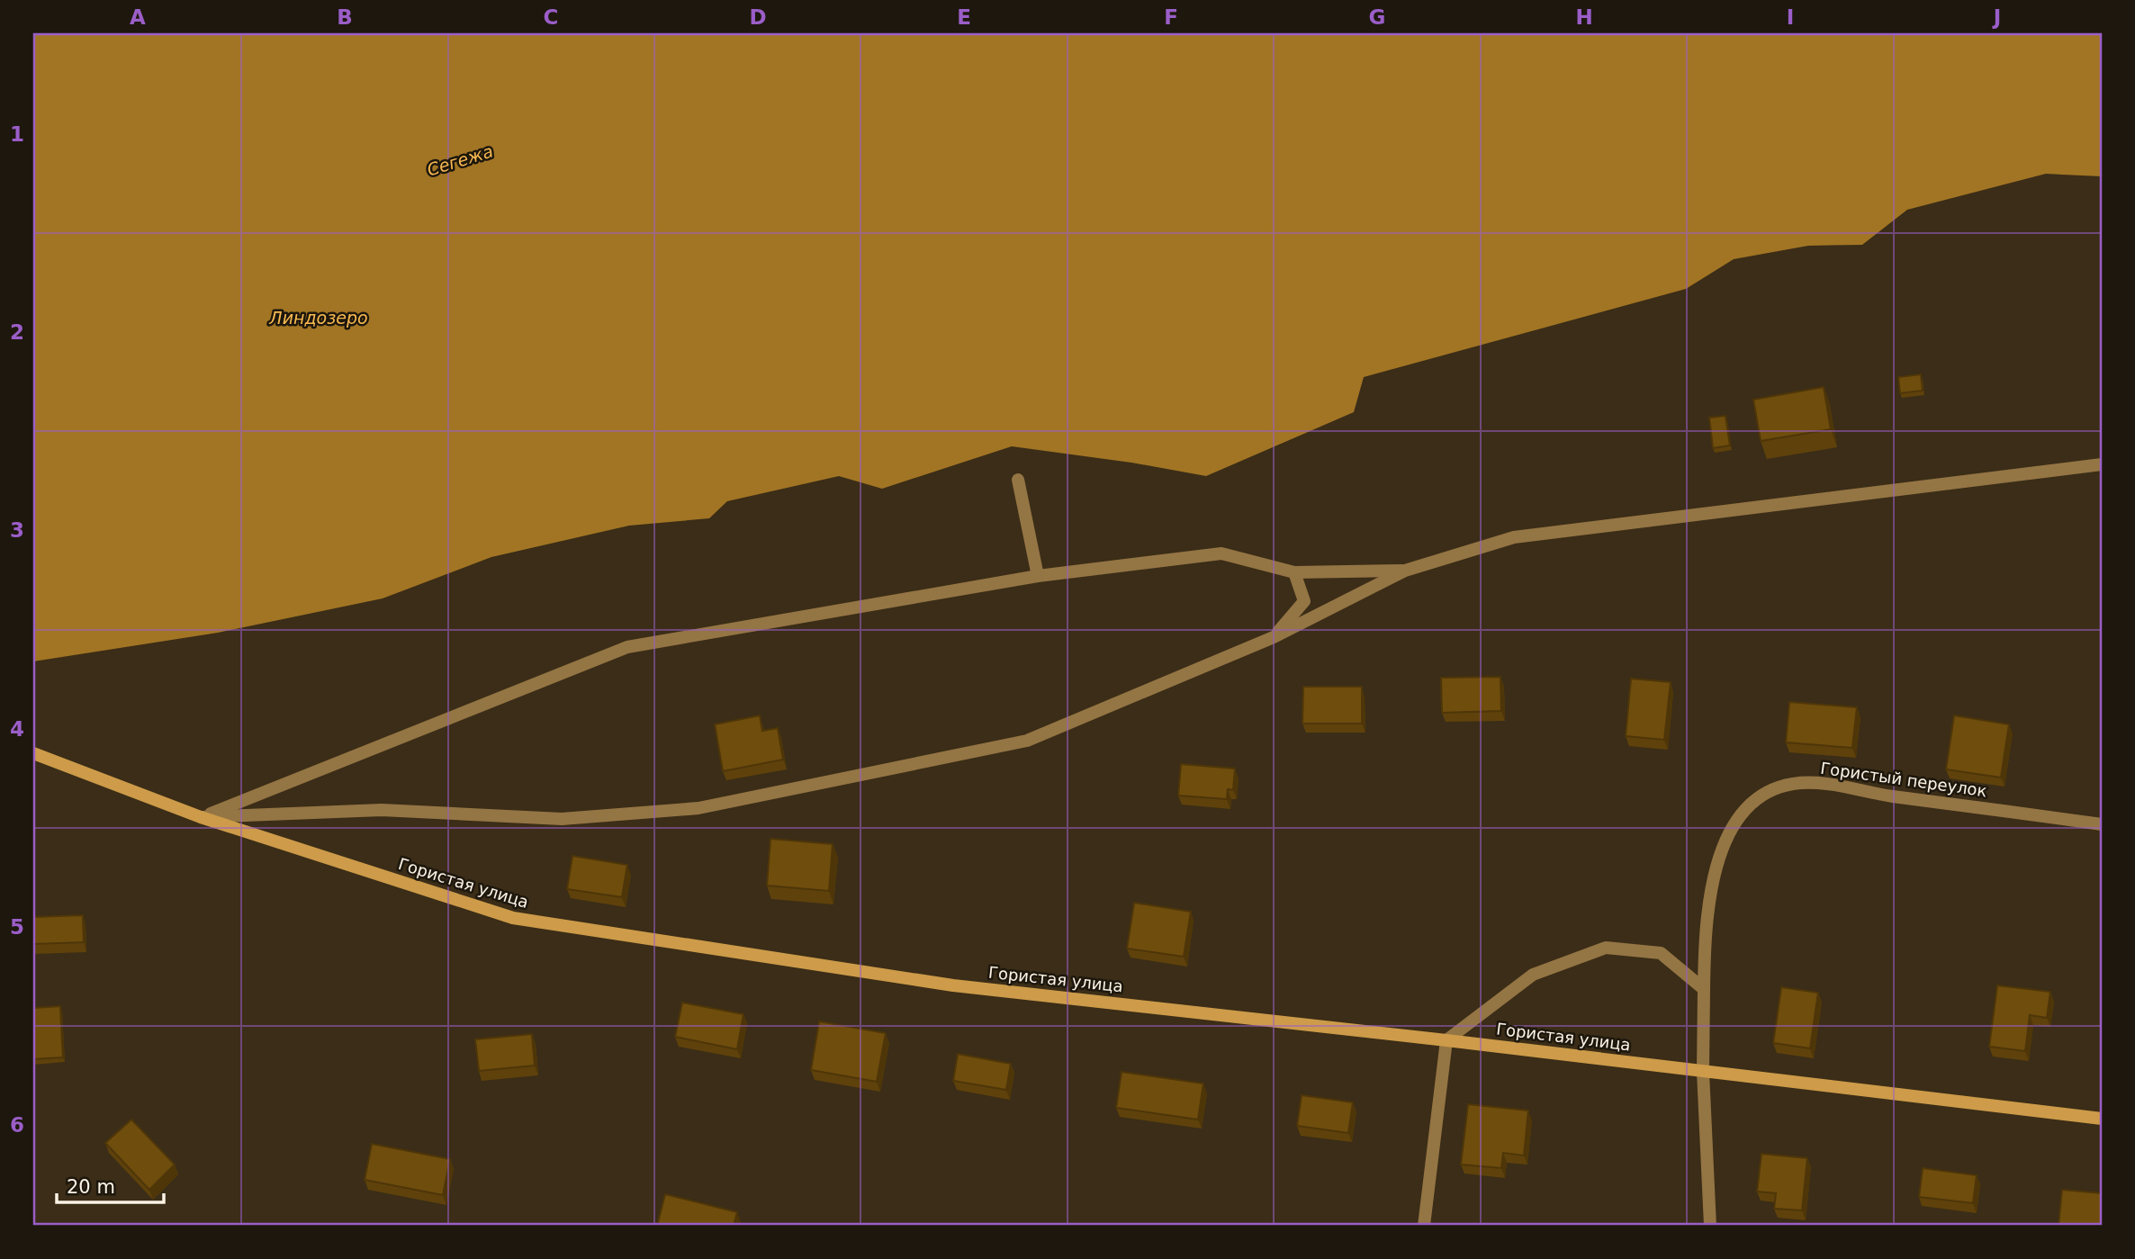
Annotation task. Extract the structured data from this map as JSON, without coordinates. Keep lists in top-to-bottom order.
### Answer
{
  "streets": {
    "street": ["Гористый переулок", "Гористая улица"]
  },
  "crossings": [
    ["Гористый переулок", "Гористая улица"]
  ],
  "water": ["Сегежа", "Линдозеро"],
  "scale_bar": "20 m",
  "grid": {
    "columns": [
      "A",
      "B",
      "C",
      "D",
      "E",
      "F",
      "G",
      "H",
      "I",
      "J"
    ],
    "rows": [
      "1",
      "2",
      "3",
      "4",
      "5",
      "6"
    ]
  }
}
